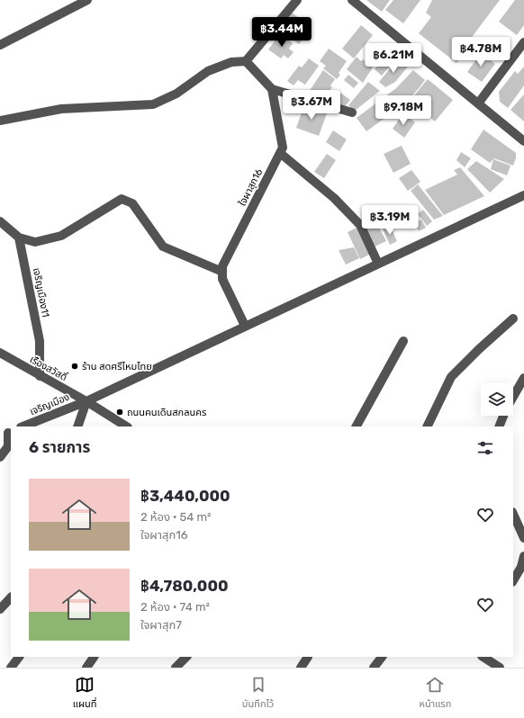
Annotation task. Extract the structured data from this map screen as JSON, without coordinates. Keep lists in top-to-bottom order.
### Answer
{
  "streets": {
    "street": [
      "ใจผาสุก16",
      "เจริญเมือง11",
      "เรืองสวัสดิ์",
      "เจริญเมือง"
    ]
  },
  "crossings": [
    ["เจริญเมือง11", "เรืองสวัสดิ์"],
    ["เรืองสวัสดิ์", "เจริญเมือง"]
  ],
  "places": ["ร้าน สดศรีไหมไทย", "ถนนคนเดินสกลนคร"],
  "page": {
    "price": [
      "฿3.44M",
      "฿4.78M",
      "฿6.21M",
      "฿3.67M",
      "฿9.18M",
      "฿3.19M"
    ],
    "heading": "6 รายการ",
    "list": [
      {
        "name": "฿3,440,000",
        "note": "2 ห้อง · 54 m² · ใจผาสุก16"
      },
      {
        "name": "฿4,780,000",
        "note": "2 ห้อง · 74 m² · ใจผาสุก7"
      }
    ],
    "tabs": ["แผนที่", "บันทึกไว้", "หน้าแรก"]
  }
}
